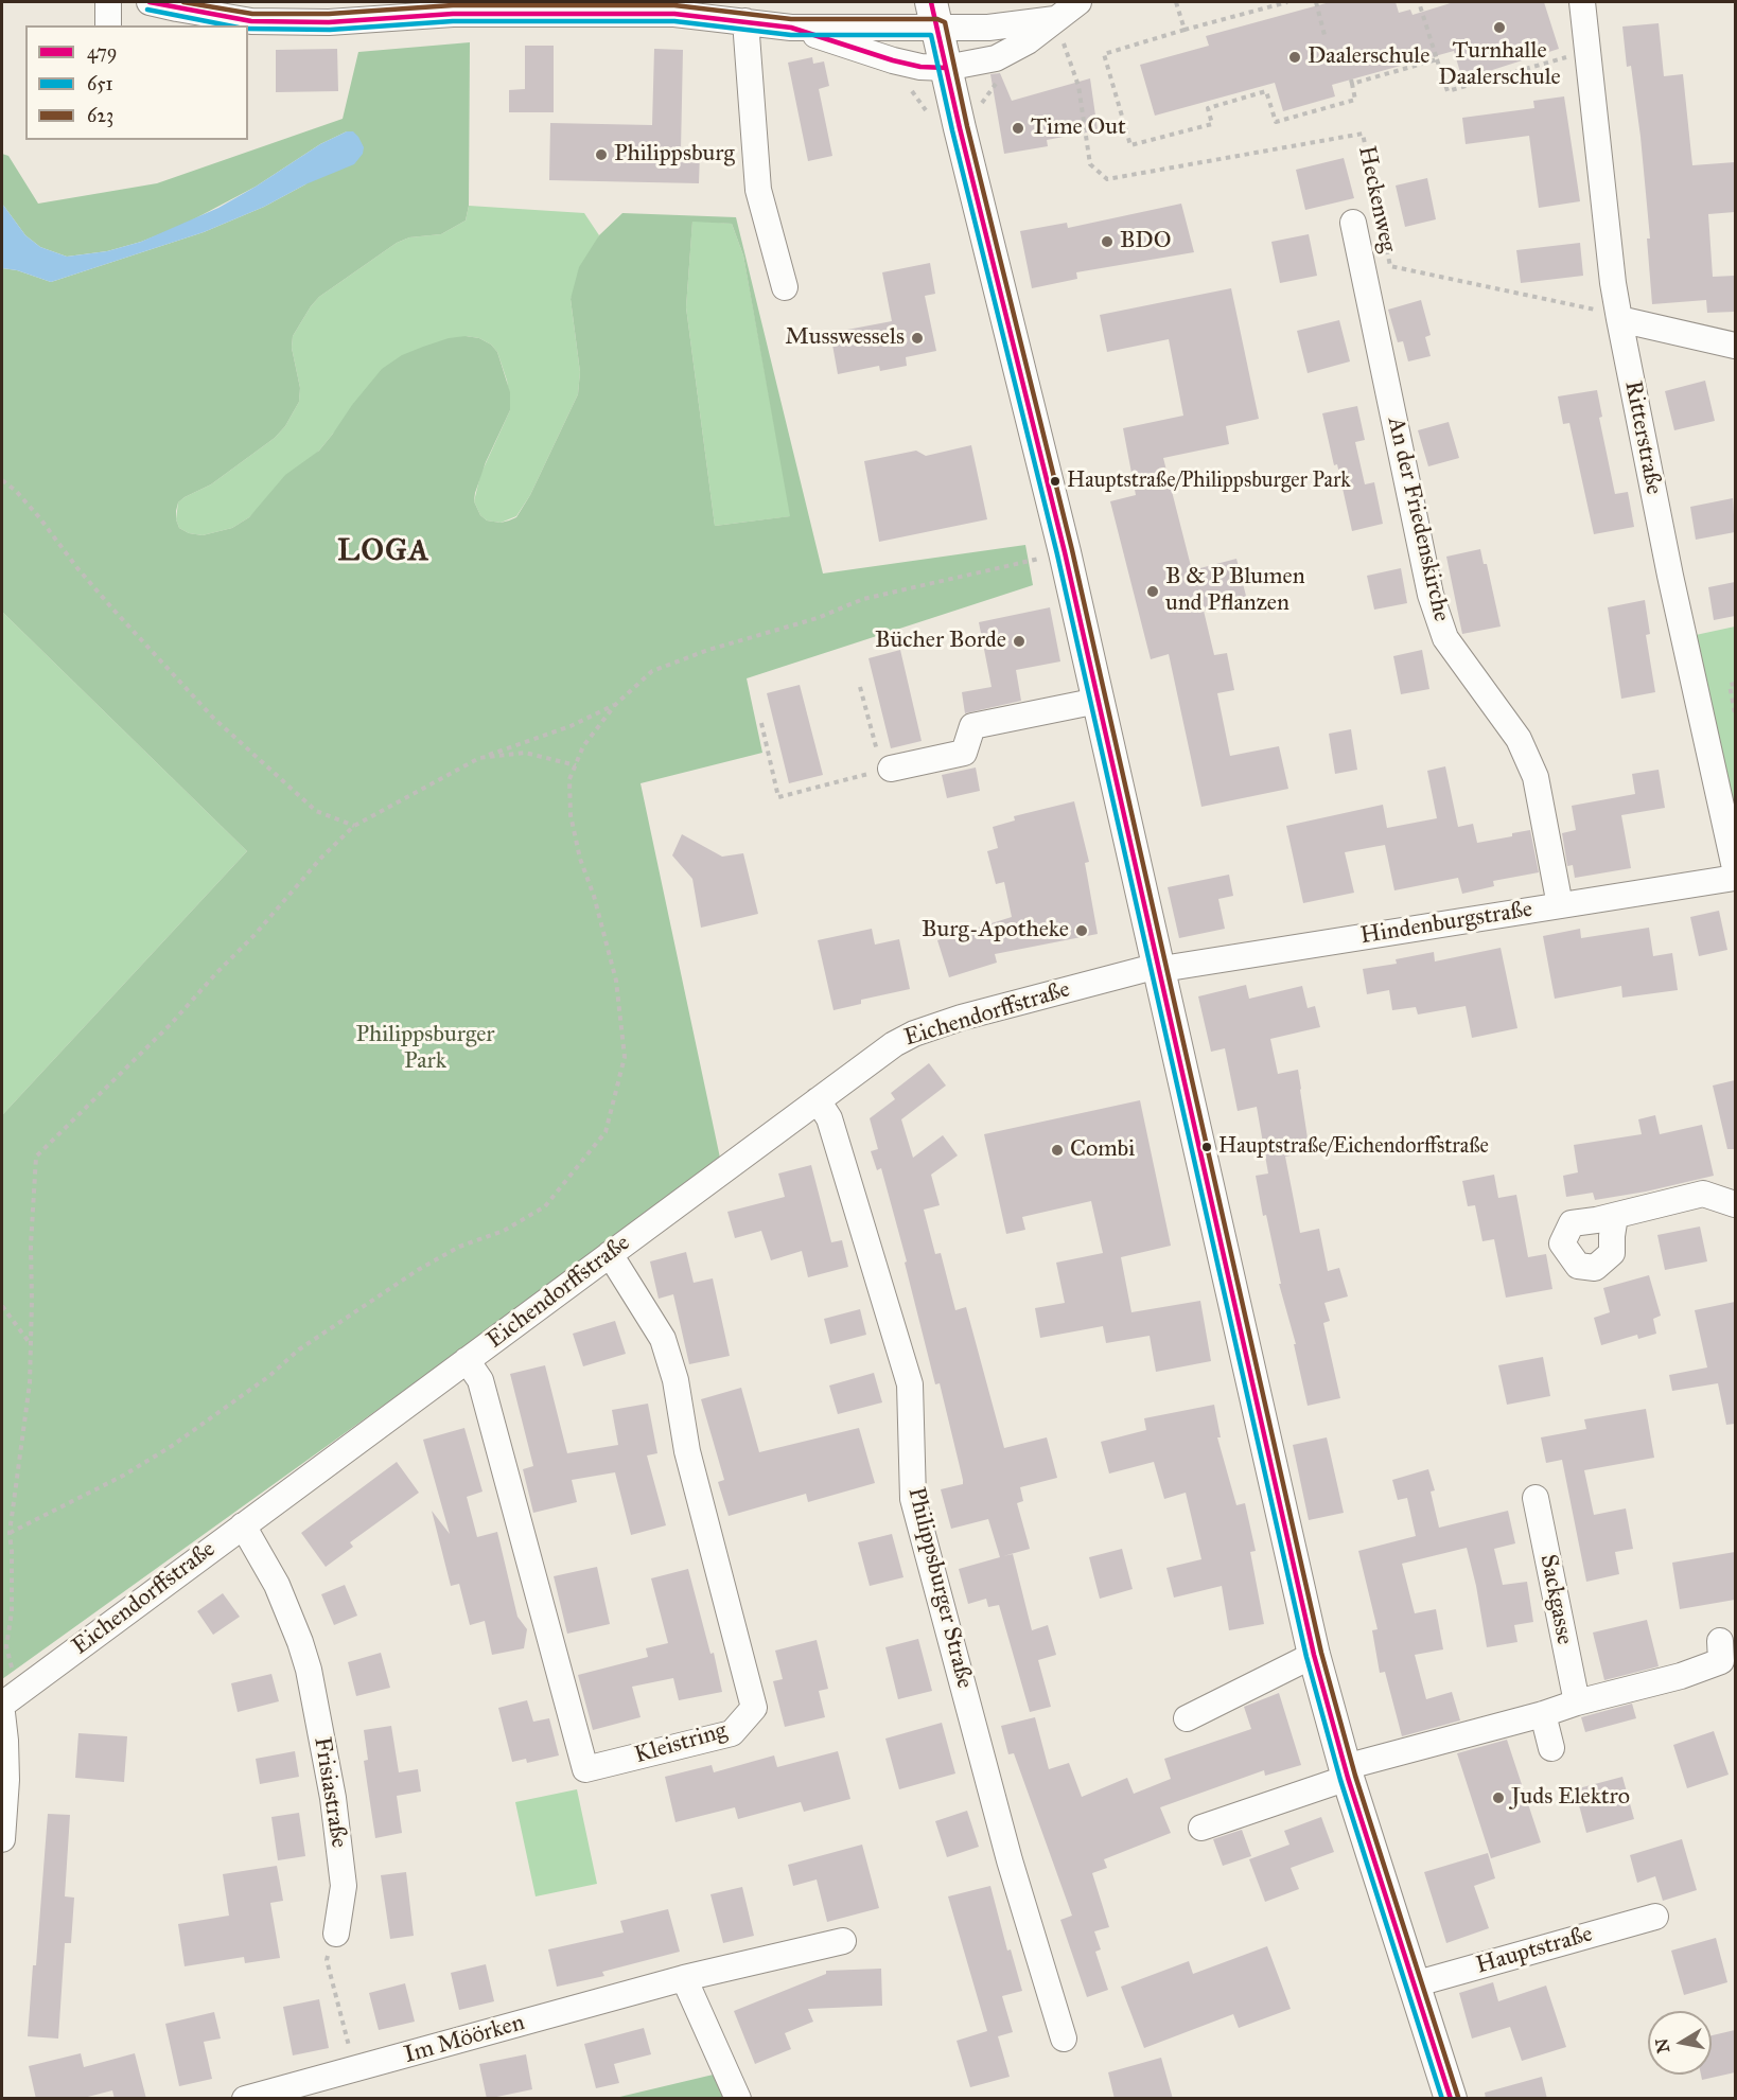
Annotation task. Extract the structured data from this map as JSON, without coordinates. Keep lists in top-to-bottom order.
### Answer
{
  "streets": {
    "street": [
      "Ritterstraße",
      "An der Friedenskirche",
      "Hindenburgstraße",
      "Eichendorffstraße",
      "Philippsburger Straße",
      "Sackgasse",
      "Kleistring",
      "Frisiastraße",
      "Hauptstraße",
      "Im Möörken"
    ],
    "path": ["Heckenweg"]
  },
  "crossings": [
    ["Heckenweg", "Ritterstraße"],
    ["An der Friedenskirche", "Hindenburgstraße"],
    ["Hindenburgstraße", "Eichendorffstraße"],
    ["Eichendorffstraße", "Philippsburger Straße"],
    ["Eichendorffstraße", "Kleistring"],
    ["Eichendorffstraße", "Frisiastraße"]
  ],
  "districts": ["LOGA"],
  "parks": ["Philippsburger Park"],
  "places": [
    "Turnhalle Daalerschule",
    "Daalerschule",
    "Time Out",
    "Philippsburg",
    "BDO",
    "Musswessels",
    "Hauptstraße/Philippsburger Park",
    "B & P Blumen und Pflanzen",
    "Bücher Borde",
    "Burg-Apotheke",
    "Hauptstraße/Eichendorffstraße",
    "Combi",
    "Juds Elektro"
  ],
  "lines": ["transit line 479", "transit line 623", "transit line 651"],
  "legend": ["479", "651", "623"],
  "north": "left"
}
